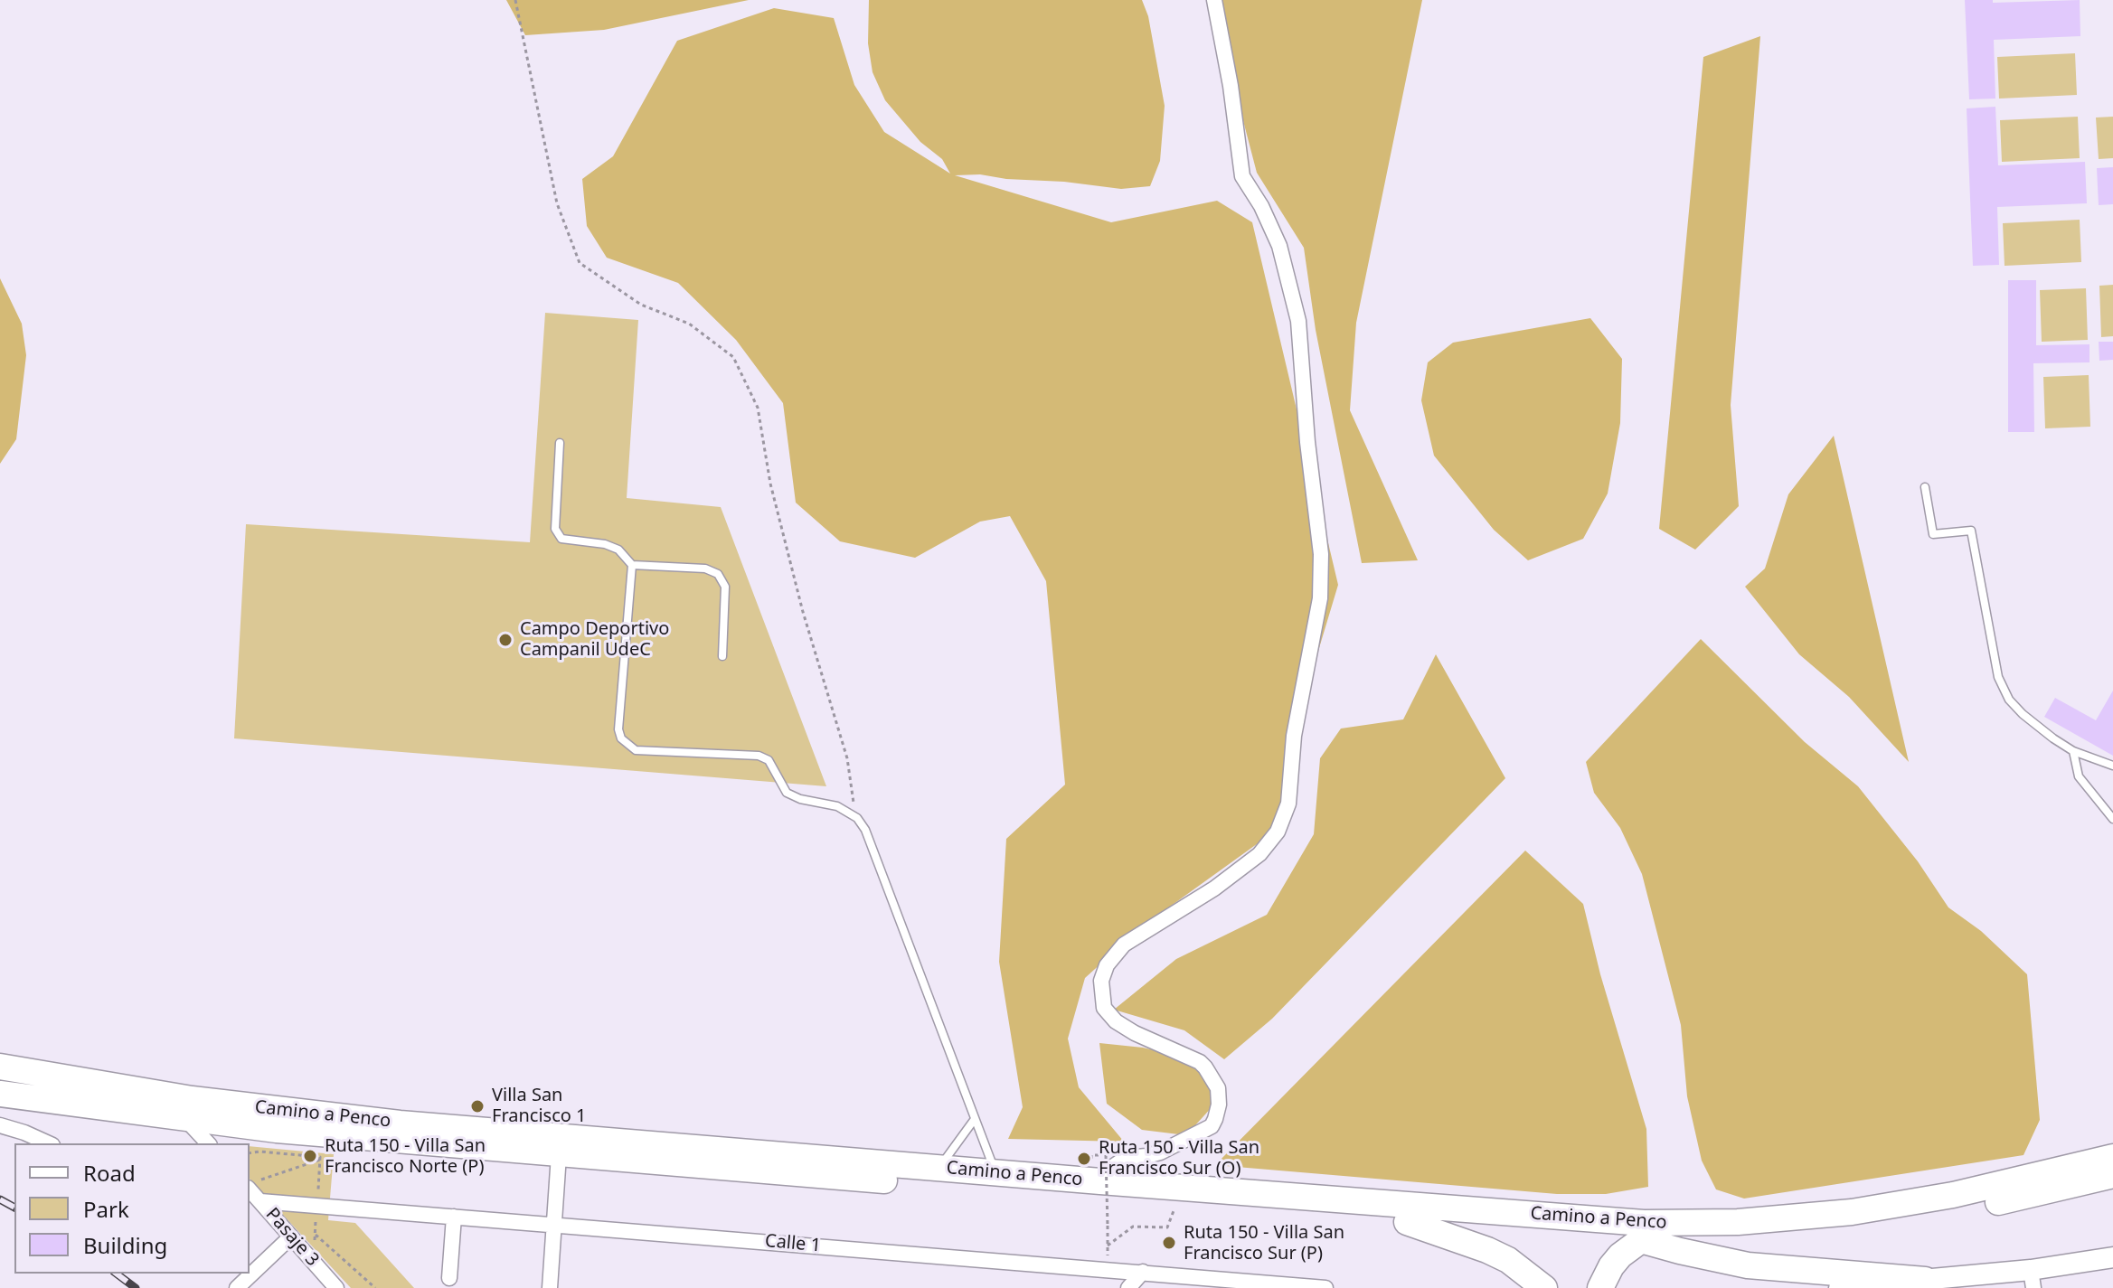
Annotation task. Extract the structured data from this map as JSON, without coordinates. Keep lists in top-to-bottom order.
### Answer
{
  "streets": {
    "highway": ["Camino a Penco"],
    "street": ["Pasaje 3", "Calle 1"]
  },
  "crossings": [
    ["Pasaje 3", "Calle 1"]
  ],
  "places": [
    "Campo Deportivo Campanil UdeC",
    "Villa San Francisco 1",
    "Ruta 150 - Villa San Francisco Norte (P)",
    "Ruta 150 - Villa San Francisco Sur (O)",
    "Ruta 150 - Villa San Francisco Sur (P)"
  ],
  "legend": ["Road", "Park", "Building"]
}
